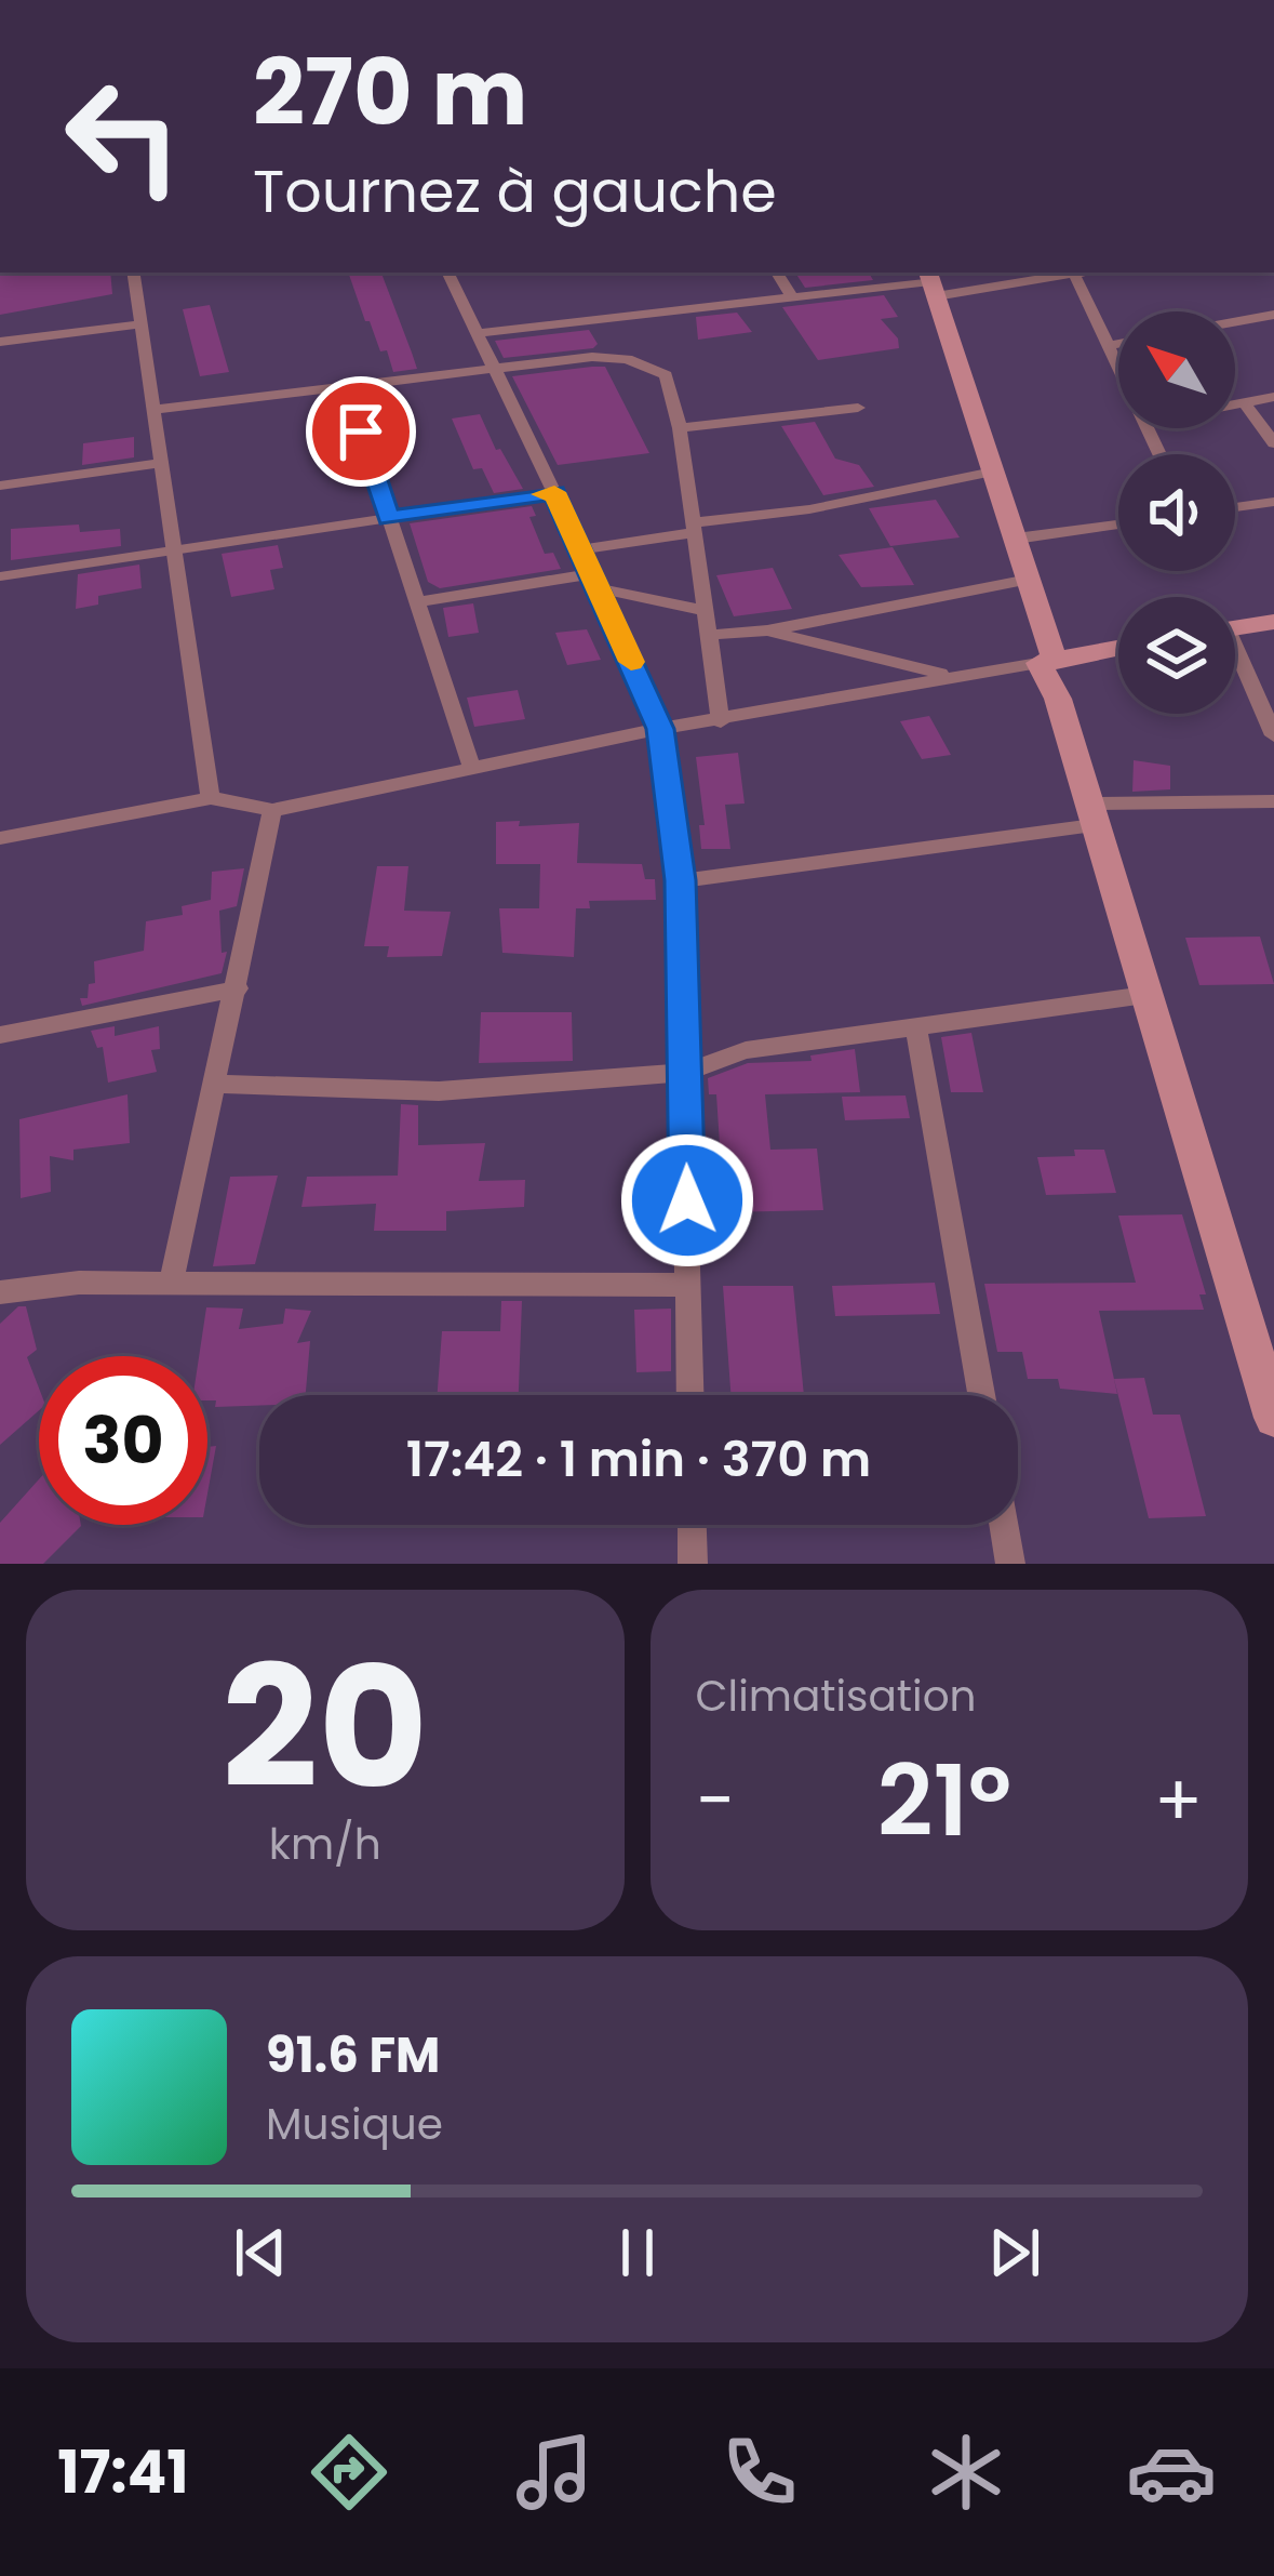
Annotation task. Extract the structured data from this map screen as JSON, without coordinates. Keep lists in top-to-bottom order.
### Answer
{
  "north": "top left",
  "page": {
    "turn": ["270 m", "Tournez à gauche"],
    "limit": "30",
    "trip": "17:42 · 1 min · 370 m",
    "tile": [
      ["20", "km/h"],
      "Climatisation"
    ],
    "heat": ["−", "21°", "+"],
    "song": ["91.6 FM", "Musique"],
    "tabs": "17:41"
  }
}
